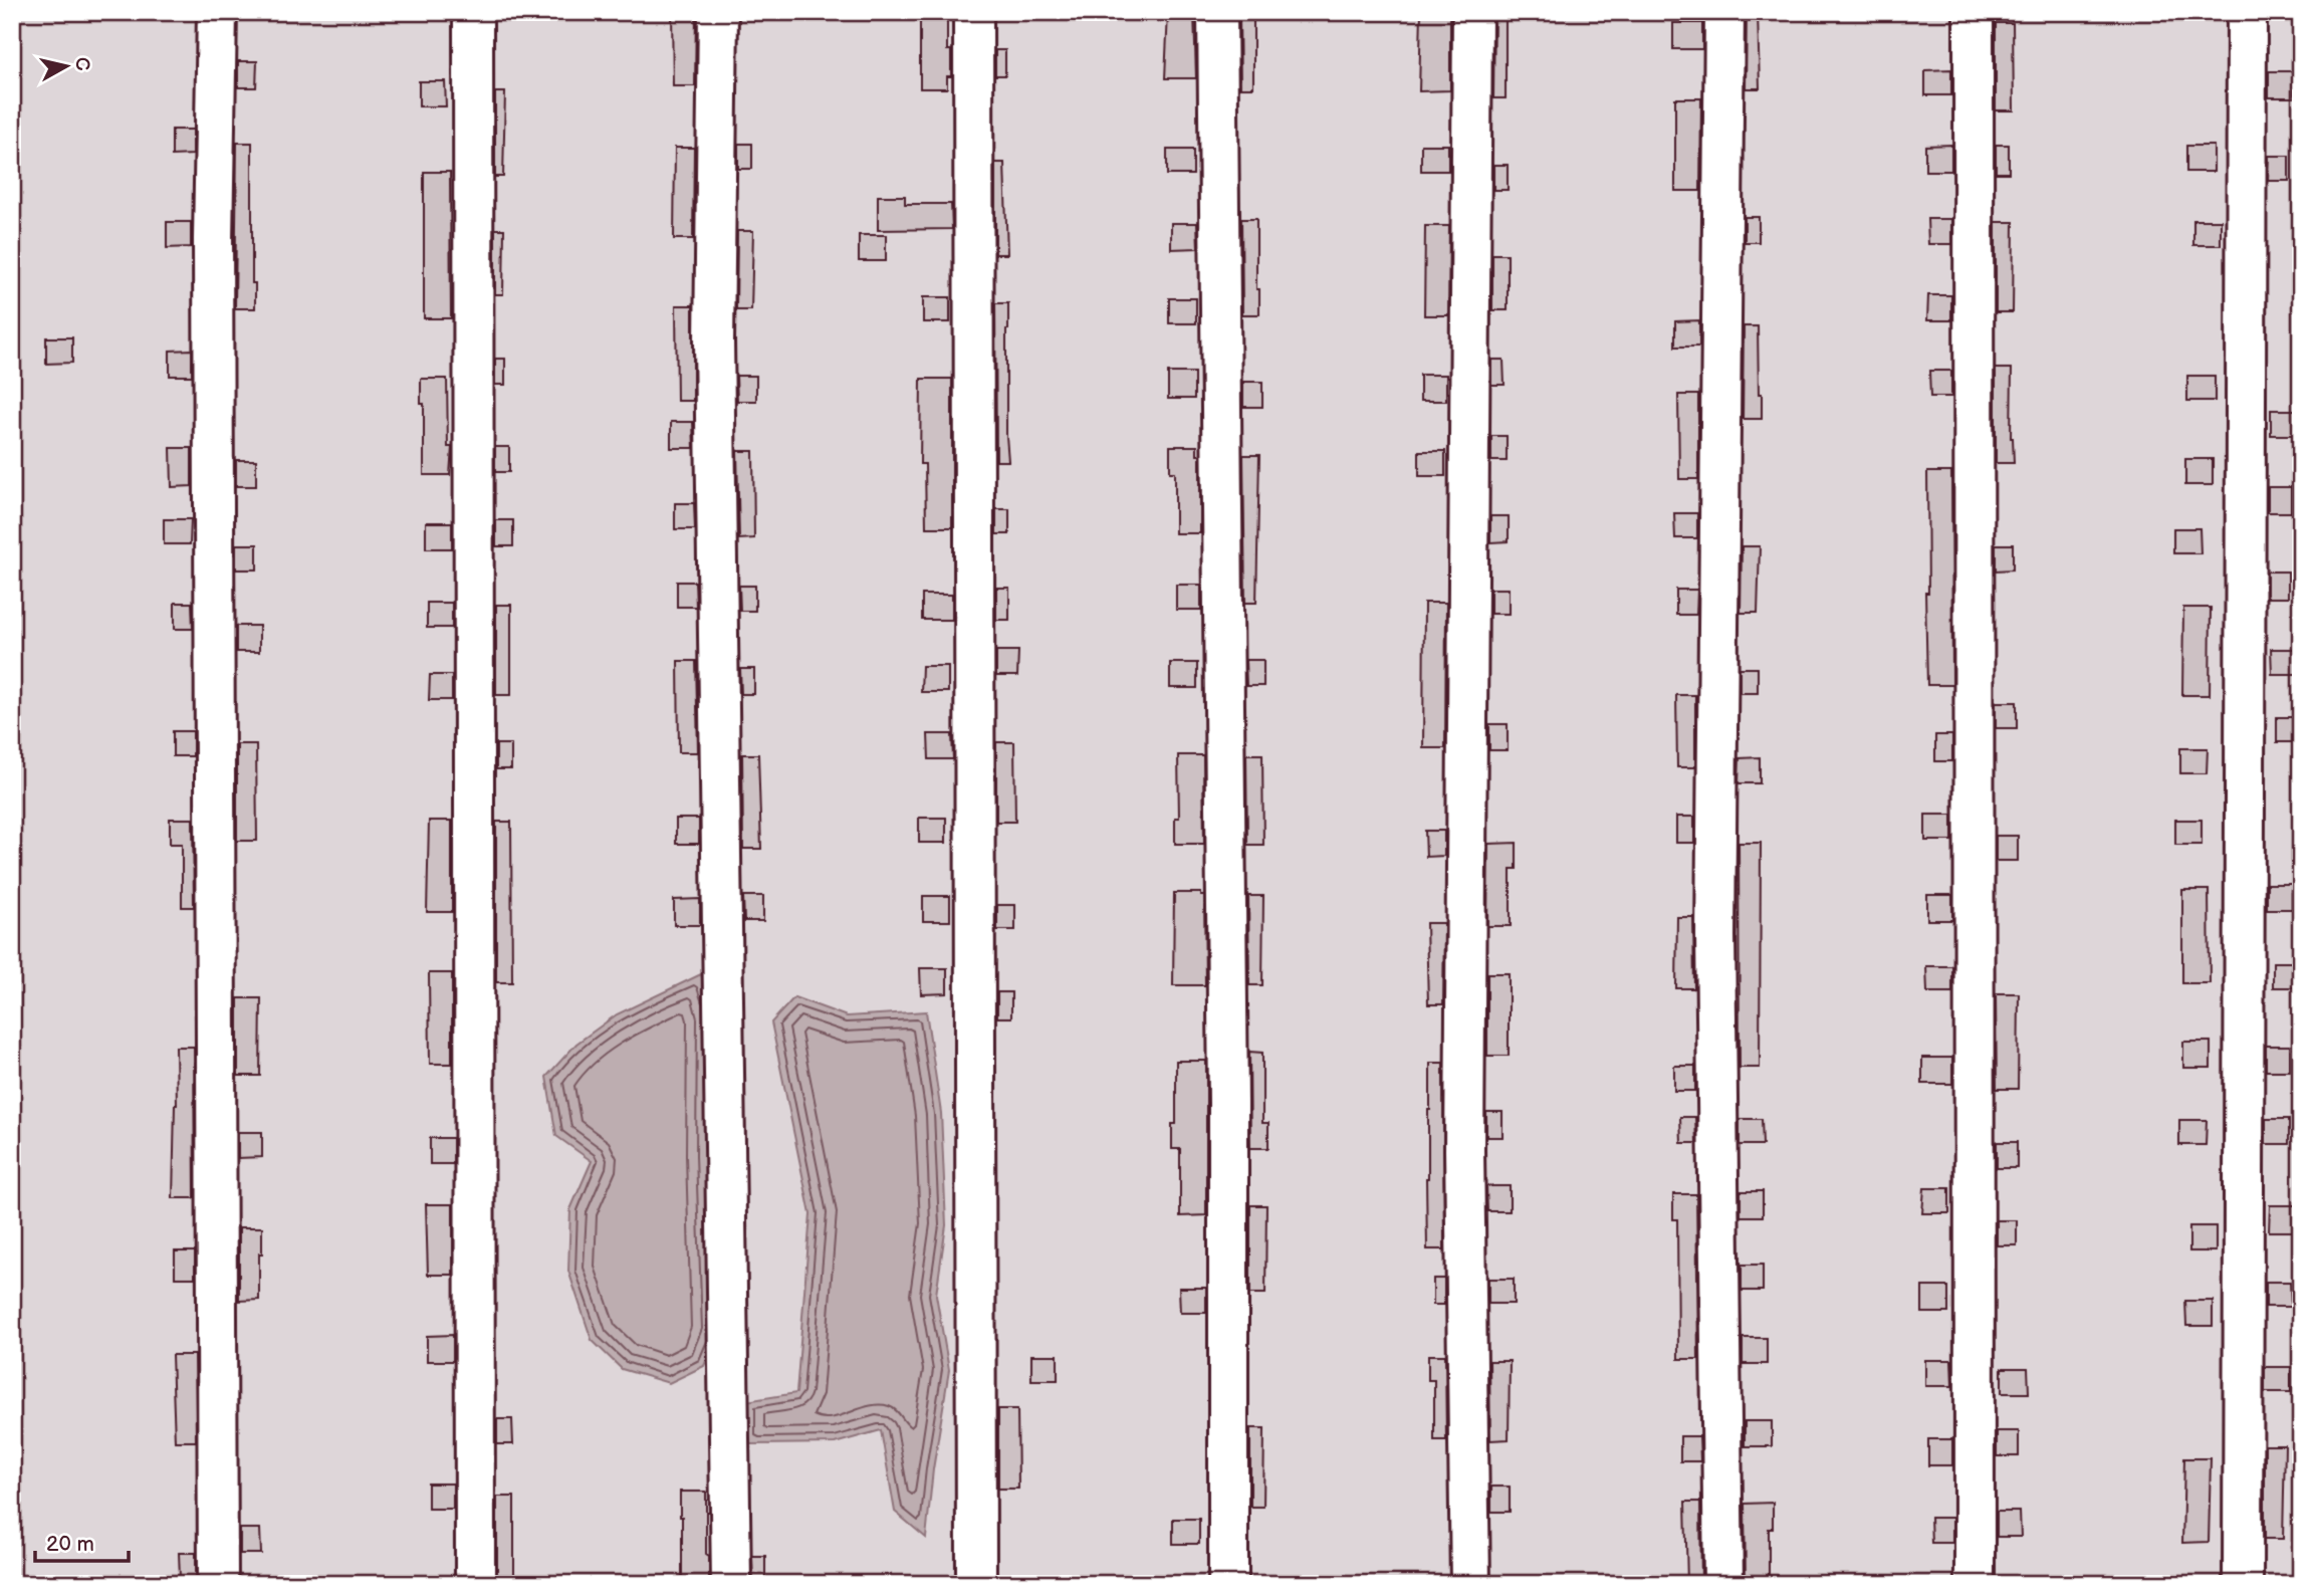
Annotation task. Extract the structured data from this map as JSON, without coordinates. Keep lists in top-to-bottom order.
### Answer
{
  "scale_bar": "20 m",
  "north": "right"
}
